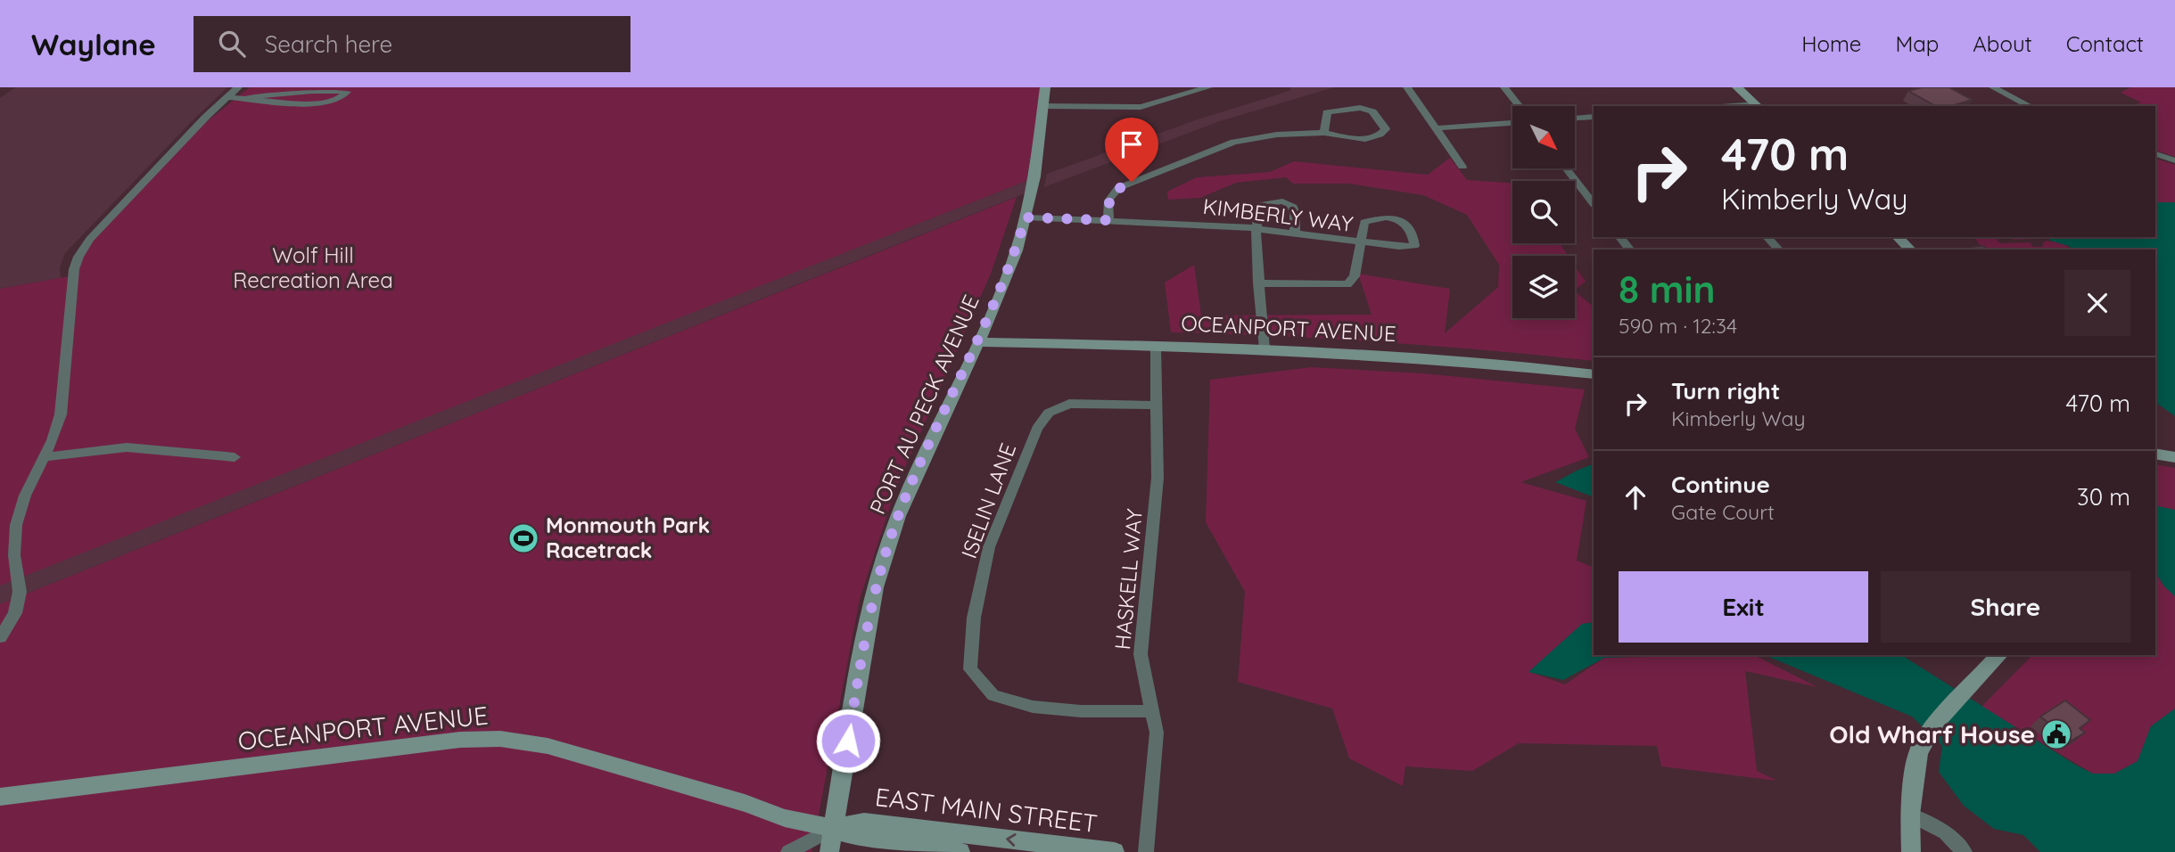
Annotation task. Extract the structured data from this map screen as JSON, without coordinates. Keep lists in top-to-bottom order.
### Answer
{
  "streets": {
    "street": [
      "KIMBERLY WAY",
      "OCEANPORT AVENUE",
      "PORT AU PECK AVENUE",
      "ISELIN LANE",
      "HASKELL WAY",
      "EAST MAIN STREET"
    ]
  },
  "crossings": [
    ["KIMBERLY WAY", "PORT AU PECK AVENUE"],
    ["OCEANPORT AVENUE", "PORT AU PECK AVENUE"],
    ["OCEANPORT AVENUE", "HASKELL WAY"],
    ["OCEANPORT AVENUE", "EAST MAIN STREET"],
    ["PORT AU PECK AVENUE", "EAST MAIN STREET"],
    ["ISELIN LANE", "HASKELL WAY"]
  ],
  "parks": ["Wolf Hill Recreation Area"],
  "places": {
    "sports": ["Monmouth Park Racetrack"],
    "public building": ["Old Wharf House"]
  },
  "north": "bottom right",
  "page": {
    "header": "Waylane",
    "search": "Search here",
    "nav": [
      "Home",
      "Map",
      "About",
      "Contact"
    ],
    "turn": ["470 m", "Kimberly Way"],
    "heading": ["8 min", "590 m · 12:34"],
    "list": [
      {
        "name": "Turn right",
        "note": "Kimberly Way",
        "value": "470 m"
      },
      {
        "name": "Continue",
        "note": "Gate Court",
        "value": "30 m"
      }
    ],
    "buttons": ["Exit", "Share"]
  }
}
